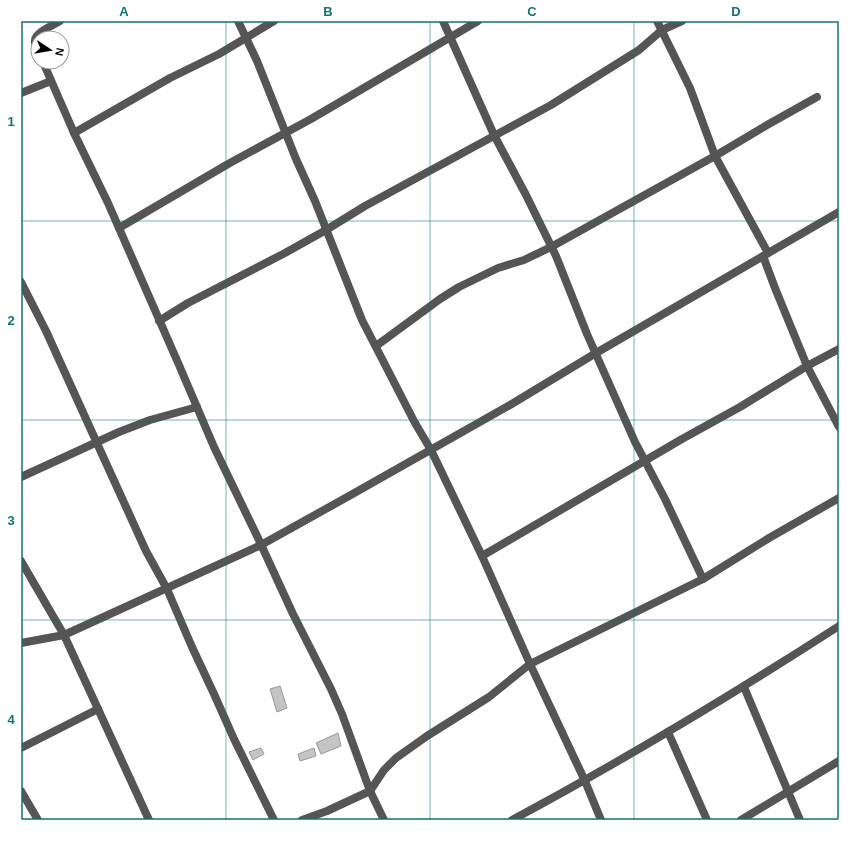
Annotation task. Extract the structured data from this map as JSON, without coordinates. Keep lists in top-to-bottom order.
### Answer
{
  "north": "right",
  "grid": {
    "columns": [
      "A",
      "B",
      "C",
      "D"
    ],
    "rows": [
      "1",
      "2",
      "3",
      "4"
    ]
  }
}
